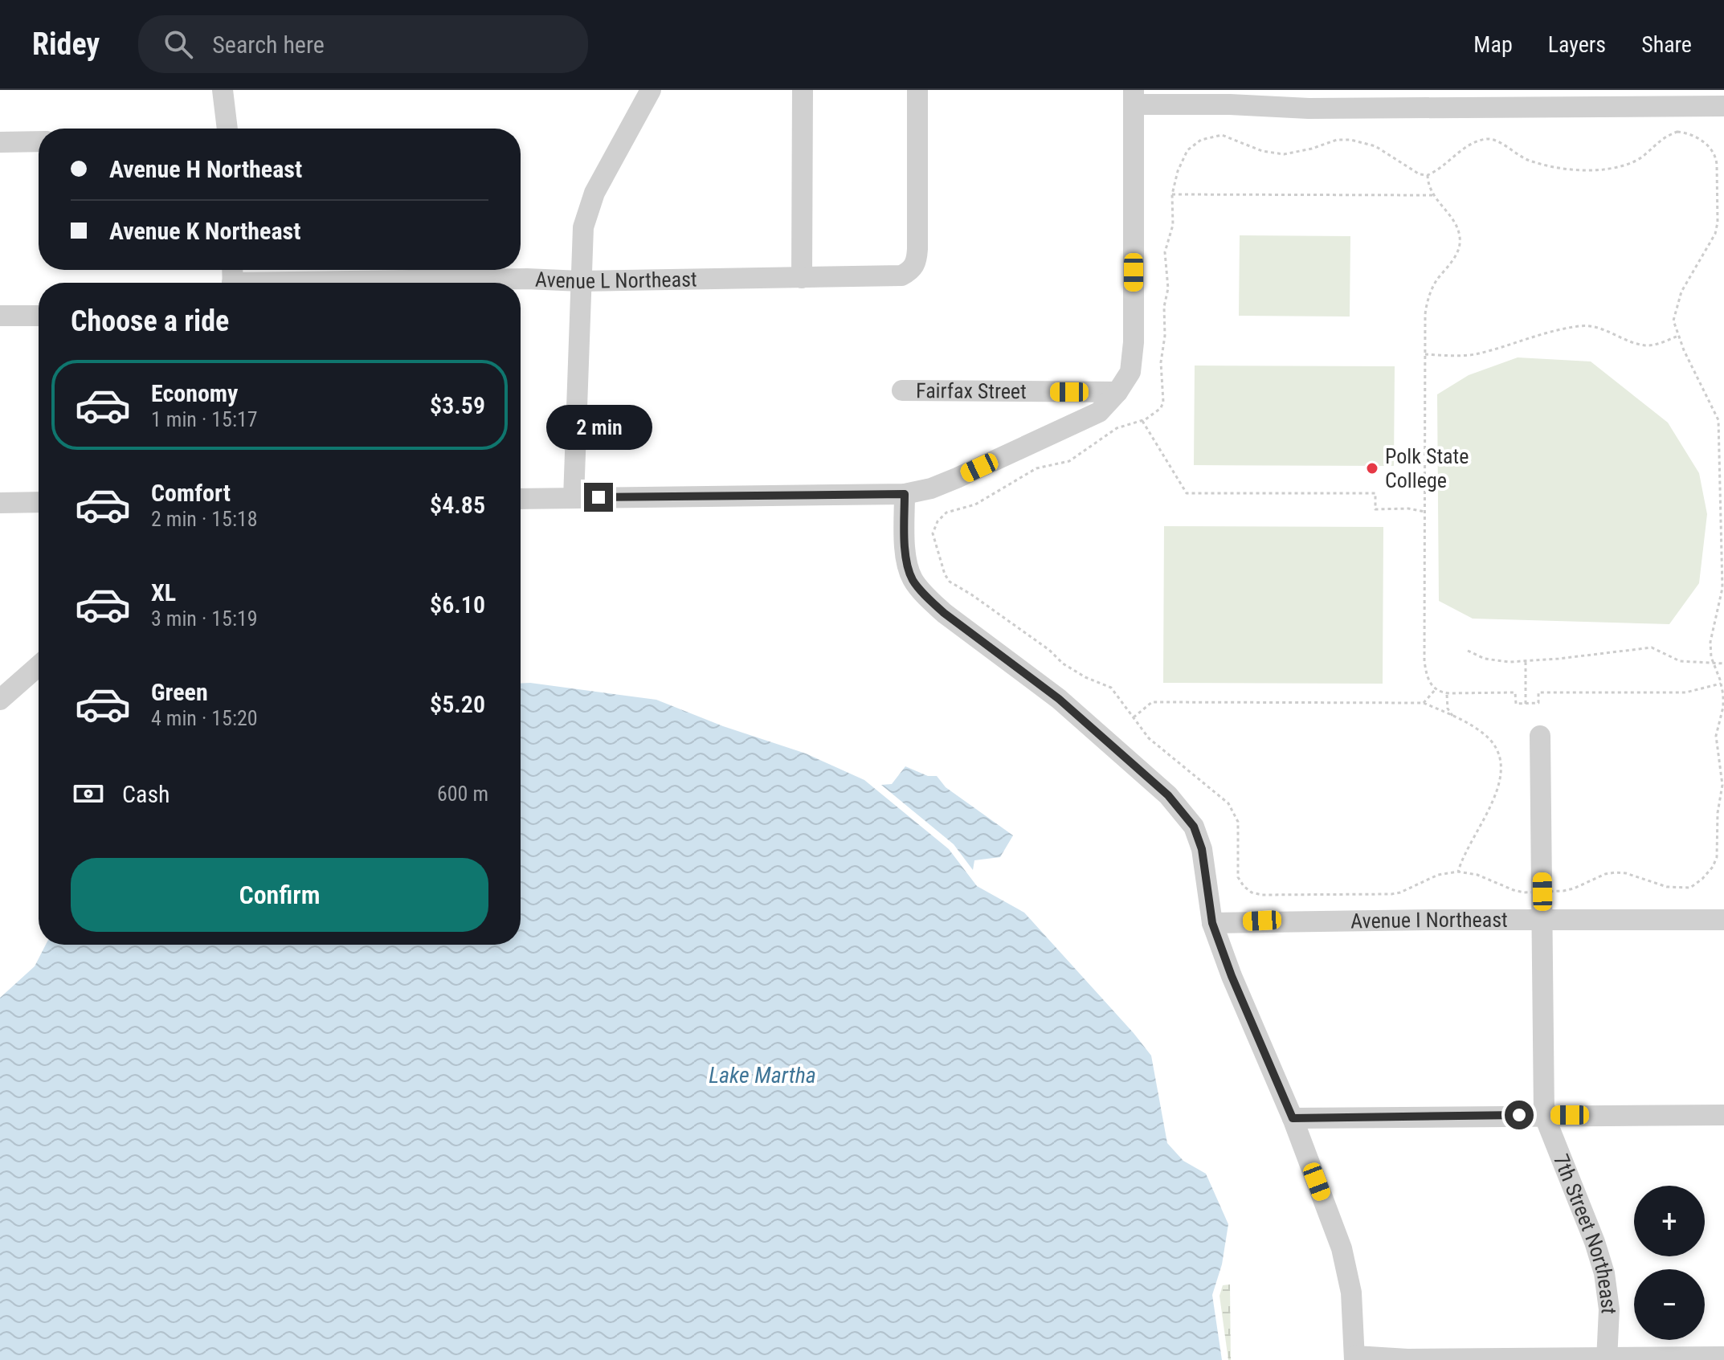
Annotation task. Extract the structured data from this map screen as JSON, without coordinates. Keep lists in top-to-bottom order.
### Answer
{
  "streets": {
    "street": [
      "Avenue L Northeast",
      "Fairfax Street",
      "Avenue I Northeast",
      "7th Street Northeast"
    ]
  },
  "crossings": [
    ["Avenue I Northeast", "7th Street Northeast"]
  ],
  "water": ["Lake Martha"],
  "places": ["Polk State College"],
  "page": {
    "header": "Ridey",
    "search": "Search here",
    "nav": ["Map", "Layers", "Share"],
    "banner": ["Avenue H Northeast", "Avenue K Northeast"],
    "heading": "Choose a ride",
    "list": [
      {
        "name": "Economy",
        "note": "1 min · 15:17",
        "value": "$3.59"
      },
      {
        "name": "Comfort",
        "note": "2 min · 15:18",
        "value": "$4.85"
      },
      {
        "name": "XL",
        "note": "3 min · 15:19",
        "value": "$6.10"
      },
      {
        "name": "Green",
        "note": "4 min · 15:20",
        "value": "$5.20"
      }
    ],
    "bubble": "2 min",
    "pay": ["Cash", "600 m"],
    "buttons": "Confirm",
    "map_buttons": ["+", "−"]
  }
}
